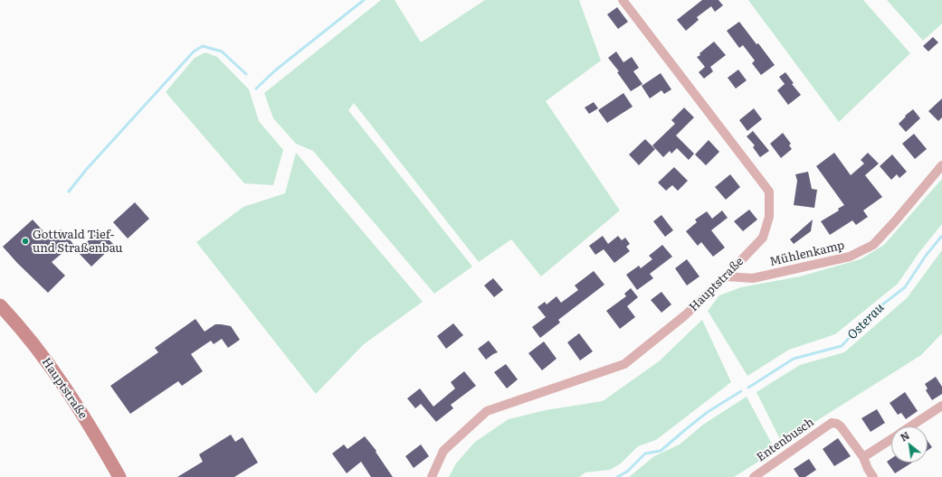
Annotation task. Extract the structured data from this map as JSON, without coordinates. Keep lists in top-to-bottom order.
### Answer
{
  "streets": {
    "street": ["Mühlenkamp", "Hauptstraße", "Entenbusch"]
  },
  "crossings": [
    ["Mühlenkamp", "Hauptstraße"]
  ],
  "water": ["Osterau"],
  "places": ["Gottwald Tief- und Straßenbau"],
  "north": "top left"
}
